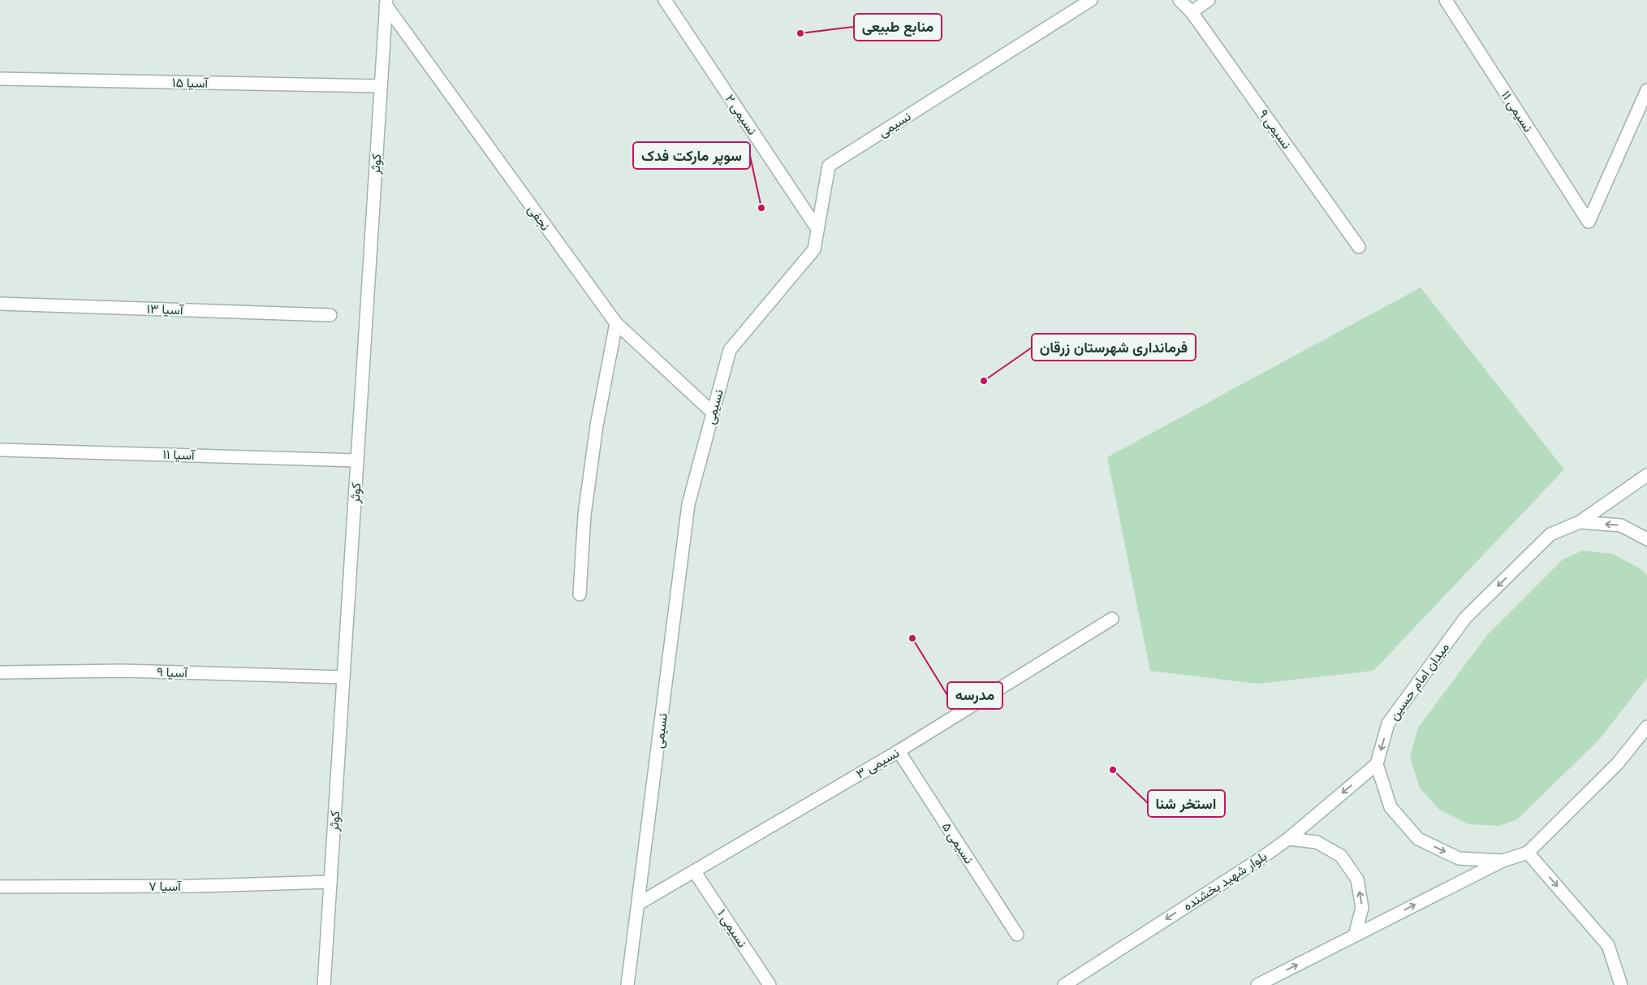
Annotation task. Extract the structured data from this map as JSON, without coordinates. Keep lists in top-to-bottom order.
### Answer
{
  "streets": {
    "street": [
      "آسیا ۱۵",
      "نسیمی ۱۱",
      "نسیمی ۲",
      "نسیمی",
      "نسیمی ۹",
      "کوثر",
      "نجفی",
      "آسیا ۱۳",
      "آسیا ۱۱",
      "آسیا ۹",
      "میدان امام حسین",
      "نسیمی ۳",
      "نسیمی ۵",
      "بلوار شهید بخشنده",
      "آسیا ۷",
      "نسیمی ۱"
    ]
  },
  "crossings": [
    ["آسیا ۱۵", "کوثر"],
    ["نسیمی ۲", "نسیمی"],
    ["نسیمی", "نجفی"],
    ["نسیمی", "نسیمی ۳"],
    ["کوثر", "نجفی"],
    ["کوثر", "آسیا ۱۱"],
    ["کوثر", "آسیا ۹"],
    ["کوثر", "آسیا ۷"],
    ["میدان امام حسین", "بلوار شهید بخشنده"],
    ["نسیمی ۳", "نسیمی ۵"],
    ["نسیمی ۳", "نسیمی ۱"]
  ],
  "one_way": ["میدان امام حسین", "بلوار شهید بخشنده"],
  "places": [
    "منابع طبیعی",
    "سوپر مارکت فدک",
    "فرمانداری شهرستان زرقان",
    "مدرسه",
    "استخر شنا"
  ]
}
